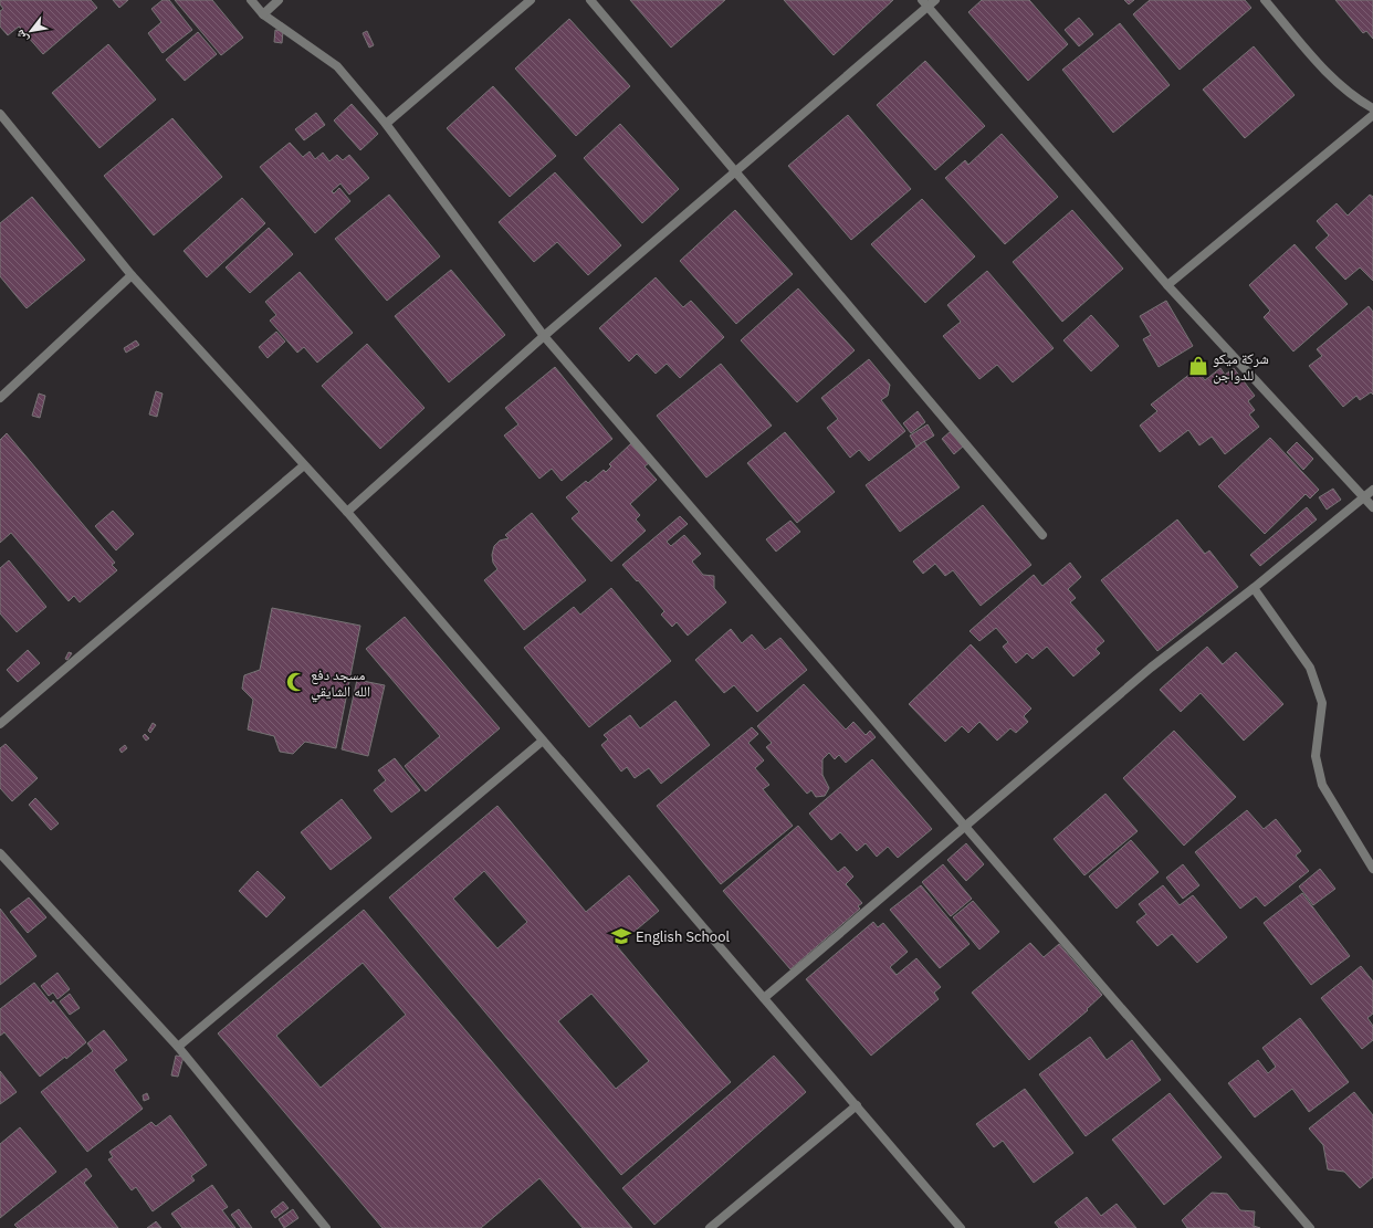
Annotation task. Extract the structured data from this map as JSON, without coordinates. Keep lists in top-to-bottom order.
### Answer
{
  "places": {
    "shop": ["شركة ميكو للدواجن"],
    "mosque": ["مسجد دفع الله الشايقي"],
    "school or university": ["English School"]
  },
  "north": "bottom left"
}
